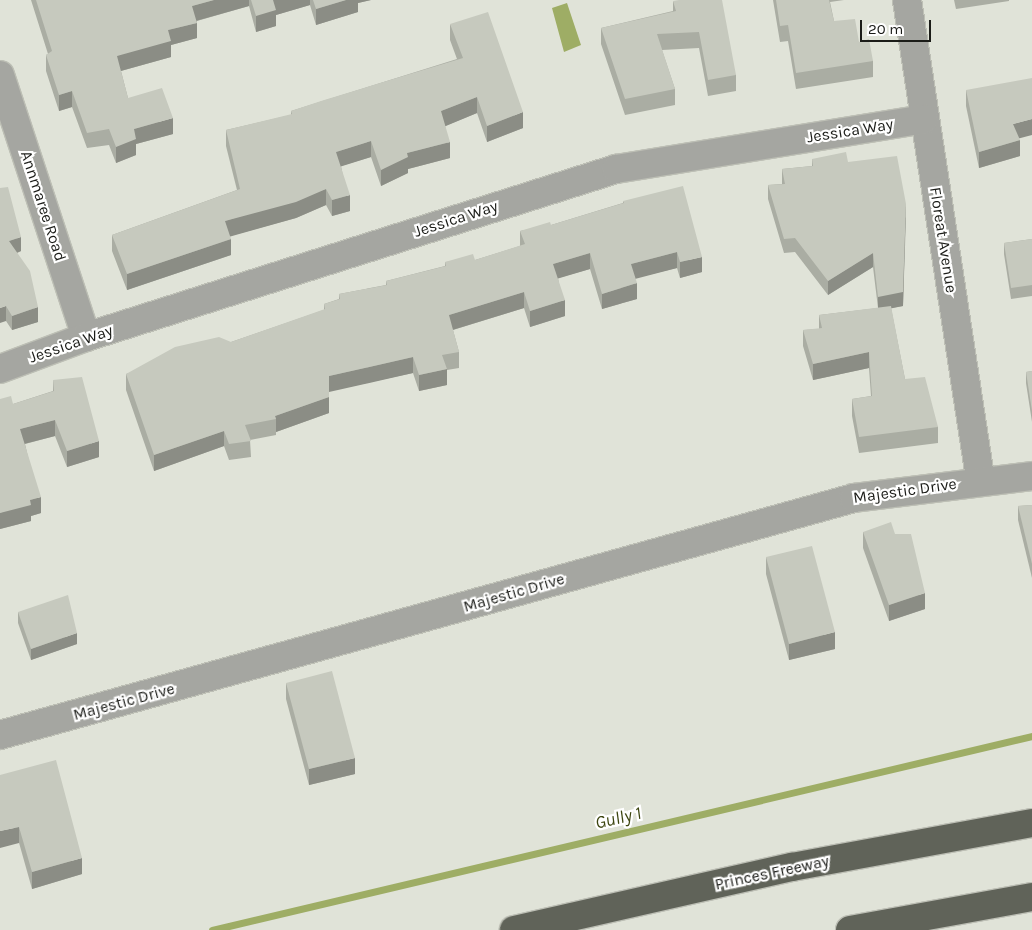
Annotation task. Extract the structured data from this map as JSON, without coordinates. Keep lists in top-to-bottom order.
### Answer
{
  "streets": {
    "highway": ["Princes Freeway"],
    "street": [
      "Jessica Way",
      "Annmaree Road",
      "Floreat Avenue",
      "Majestic Drive"
    ]
  },
  "crossings": [
    ["Jessica Way", "Annmaree Road"],
    ["Jessica Way", "Floreat Avenue"],
    ["Floreat Avenue", "Majestic Drive"]
  ],
  "water": ["Gully 1"],
  "scale_bar": "20 m"
}
